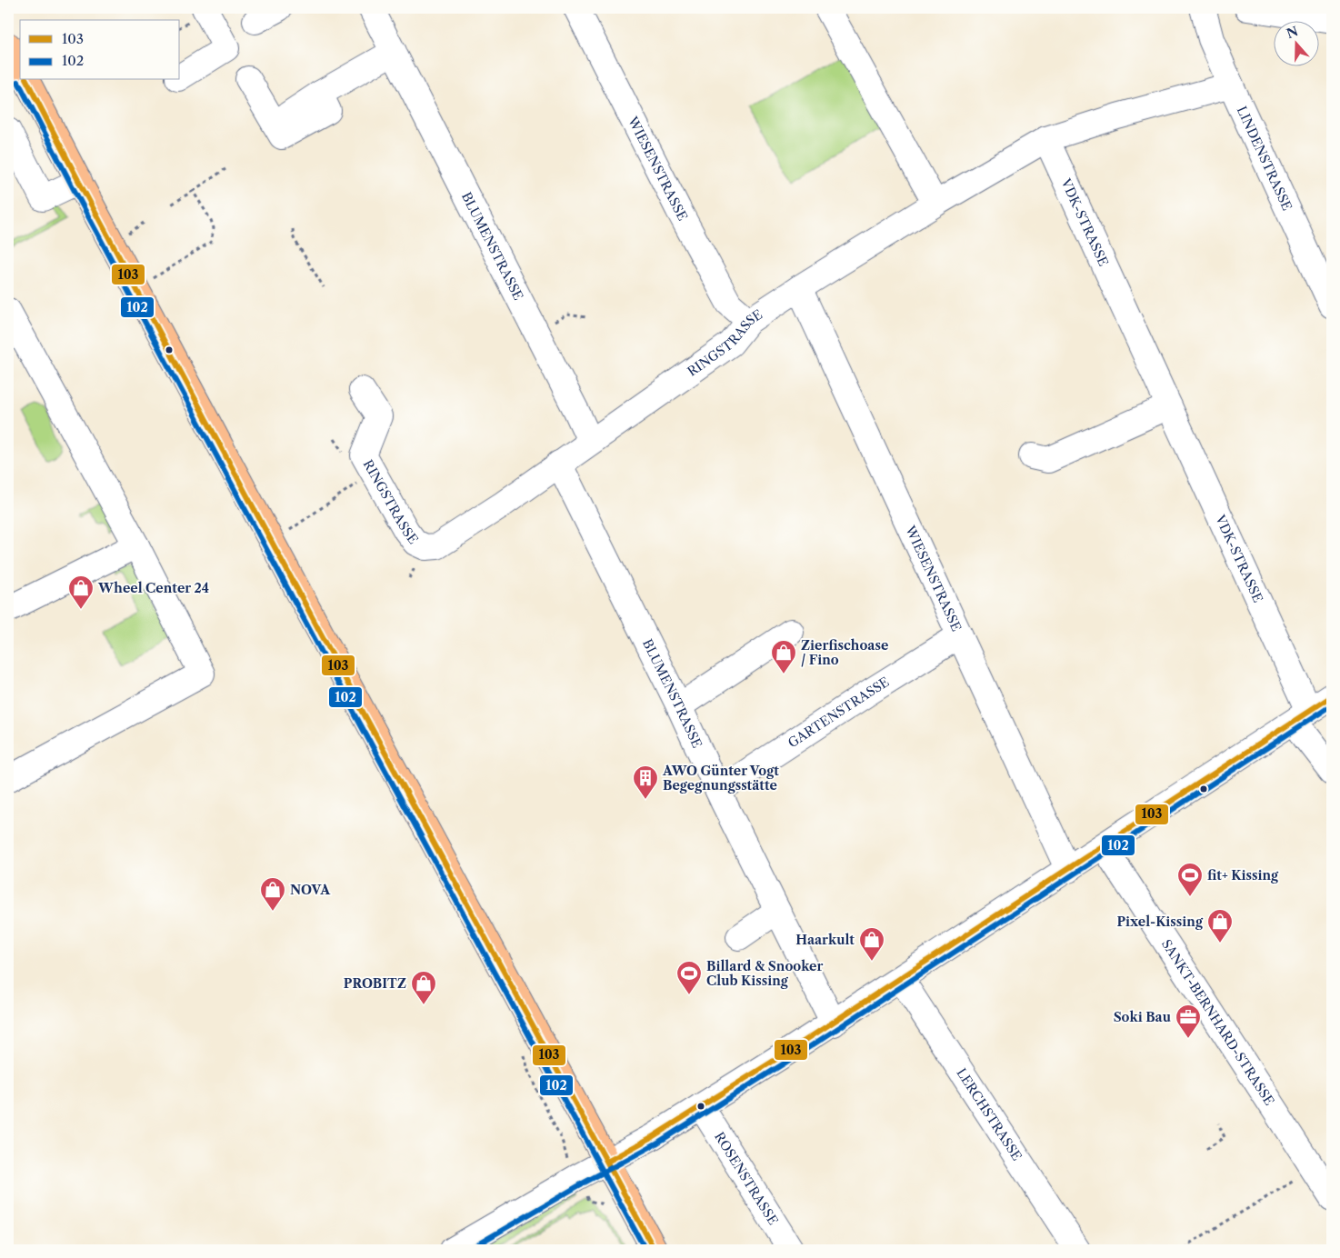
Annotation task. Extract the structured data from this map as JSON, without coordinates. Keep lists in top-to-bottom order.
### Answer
{
  "streets": {
    "street": [
      "LINDENSTRASSE",
      "WIESENSTRASSE",
      "VDK-STRASSE",
      "BLUMENSTRASSE",
      "RINGSTRASSE",
      "GARTENSTRASSE",
      "SANKT-BERNHARD-STRASSE",
      "LERCHSTRASSE",
      "ROSENSTRASSE"
    ]
  },
  "crossings": [
    ["WIESENSTRASSE", "RINGSTRASSE"],
    ["WIESENSTRASSE", "GARTENSTRASSE"],
    ["BLUMENSTRASSE", "RINGSTRASSE"],
    ["BLUMENSTRASSE", "GARTENSTRASSE"]
  ],
  "places": {
    "shop": [
      "Wheel Center 24",
      "Zierfischoase / Fino",
      "NOVA",
      "Pixel-Kissing",
      "Haarkult",
      "PROBITZ"
    ],
    "building": ["AWO Günter Vogt Begegnungsstätte"],
    "sports": ["fit+ Kissing", "Billard & Snooker Club Kissing"],
    "office": ["Soki Bau"]
  },
  "lines": ["transit line 103", "transit line 102"],
  "legend": ["103", "102"],
  "north": "top"
}
